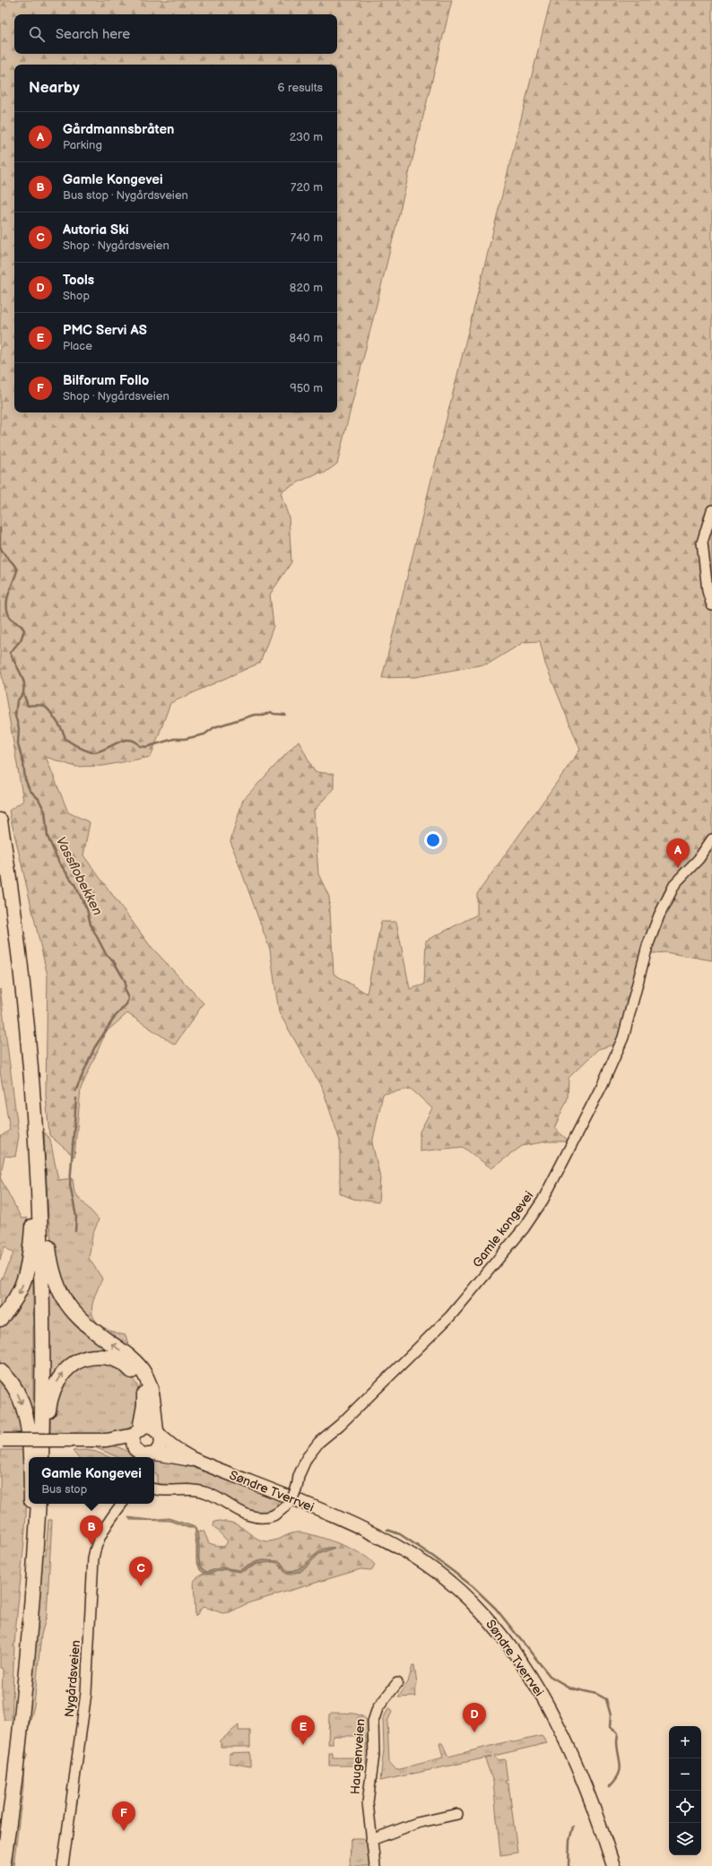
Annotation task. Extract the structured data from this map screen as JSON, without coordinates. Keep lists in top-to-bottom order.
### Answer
{
  "streets": {
    "main road": ["Søndre Tverrvei"],
    "street": ["Gamle kongevei", "Nygårdsveien", "Haugenveien"]
  },
  "water": ["Vassflobekken"],
  "page": {
    "search": "Search here",
    "heading": ["Nearby", "6 results"],
    "list": [
      {
        "mark": "A",
        "name": "Gårdmannsbråten",
        "note": "Parking",
        "value": "230 m"
      },
      {
        "mark": "B",
        "name": "Gamle Kongevei",
        "note": "Bus stop · Nygårdsveien",
        "value": "720 m"
      },
      {
        "mark": "C",
        "name": "Autoria Ski",
        "note": "Shop · Nygårdsveien",
        "value": "740 m"
      },
      {
        "mark": "D",
        "name": "Tools",
        "note": "Shop",
        "value": "820 m"
      },
      {
        "mark": "E",
        "name": "PMC Servi AS",
        "note": "Place",
        "value": "840 m"
      },
      {
        "mark": "F",
        "name": "Bilforum Follo",
        "note": "Shop · Nygårdsveien",
        "value": "950 m"
      }
    ],
    "pins": [
      "A",
      "B",
      "C",
      "D",
      "E",
      "F"
    ],
    "popup": ["Gamle Kongevei", "Bus stop"],
    "map_buttons": ["+", "−"]
  }
}
